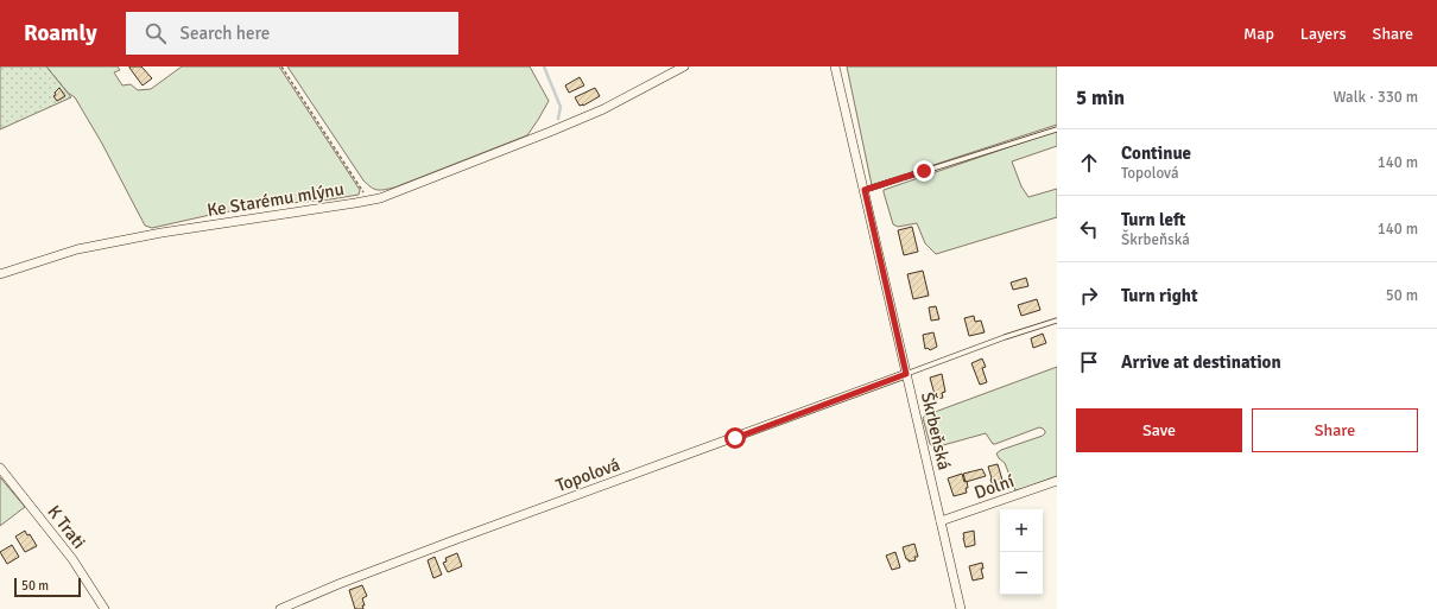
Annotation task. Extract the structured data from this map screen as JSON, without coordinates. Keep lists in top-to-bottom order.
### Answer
{
  "streets": {
    "street": [
      "Ke Starému mlýnu",
      "Škrbeňská",
      "Topolová",
      "Dolní",
      "K Trati"
    ]
  },
  "crossings": [
    ["Škrbeňská", "Topolová"],
    ["Škrbeňská", "Dolní"]
  ],
  "scale_bar": "50 m",
  "page": {
    "header": "Roamly",
    "search": "Search here",
    "nav": ["Map", "Layers", "Share"],
    "heading": ["5 min", "Walk · 330 m"],
    "list": [
      ["Continue", "Topolová", "140 m"],
      ["Turn left", "Škrbeňská", "140 m"],
      ["Turn right", "50 m"],
      "Arrive at destination"
    ],
    "buttons": ["Save", "Share"],
    "map_buttons": ["+", "−"],
    "scale": "50 m"
  }
}
